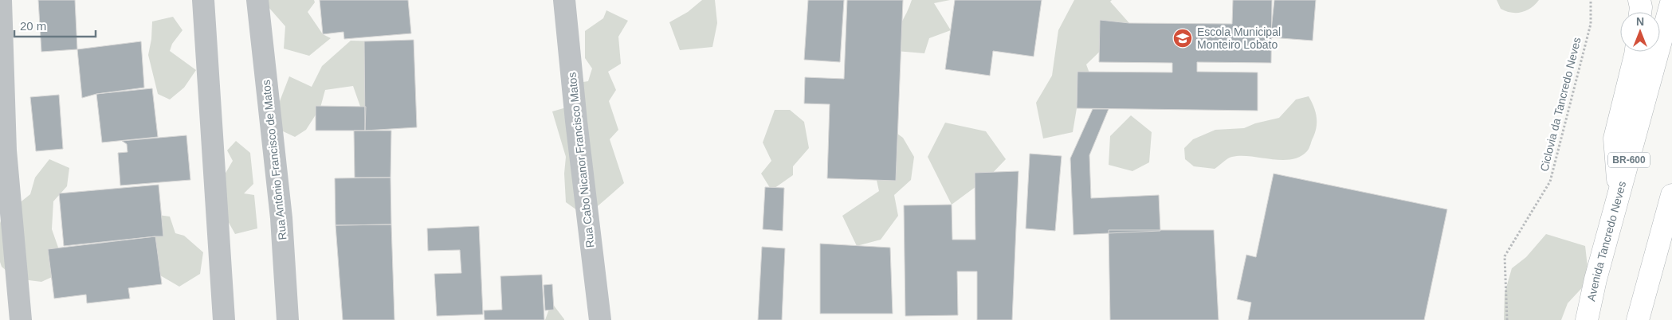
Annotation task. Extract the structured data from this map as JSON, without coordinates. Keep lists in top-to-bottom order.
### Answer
{
  "streets": {
    "main road": ["BR-600", "Avenida Tancredo Neves"],
    "street": ["Rua Antônio Francisco de Matos", "Rua Cabo Nicanor Francisco Matos"],
    "path": ["Ciclovia da Tancredo Neves"]
  },
  "places": {
    "school or university": ["Escola Municipal Monteiro Lobato"]
  },
  "scale_bar": "20 m",
  "north": "top"
}
